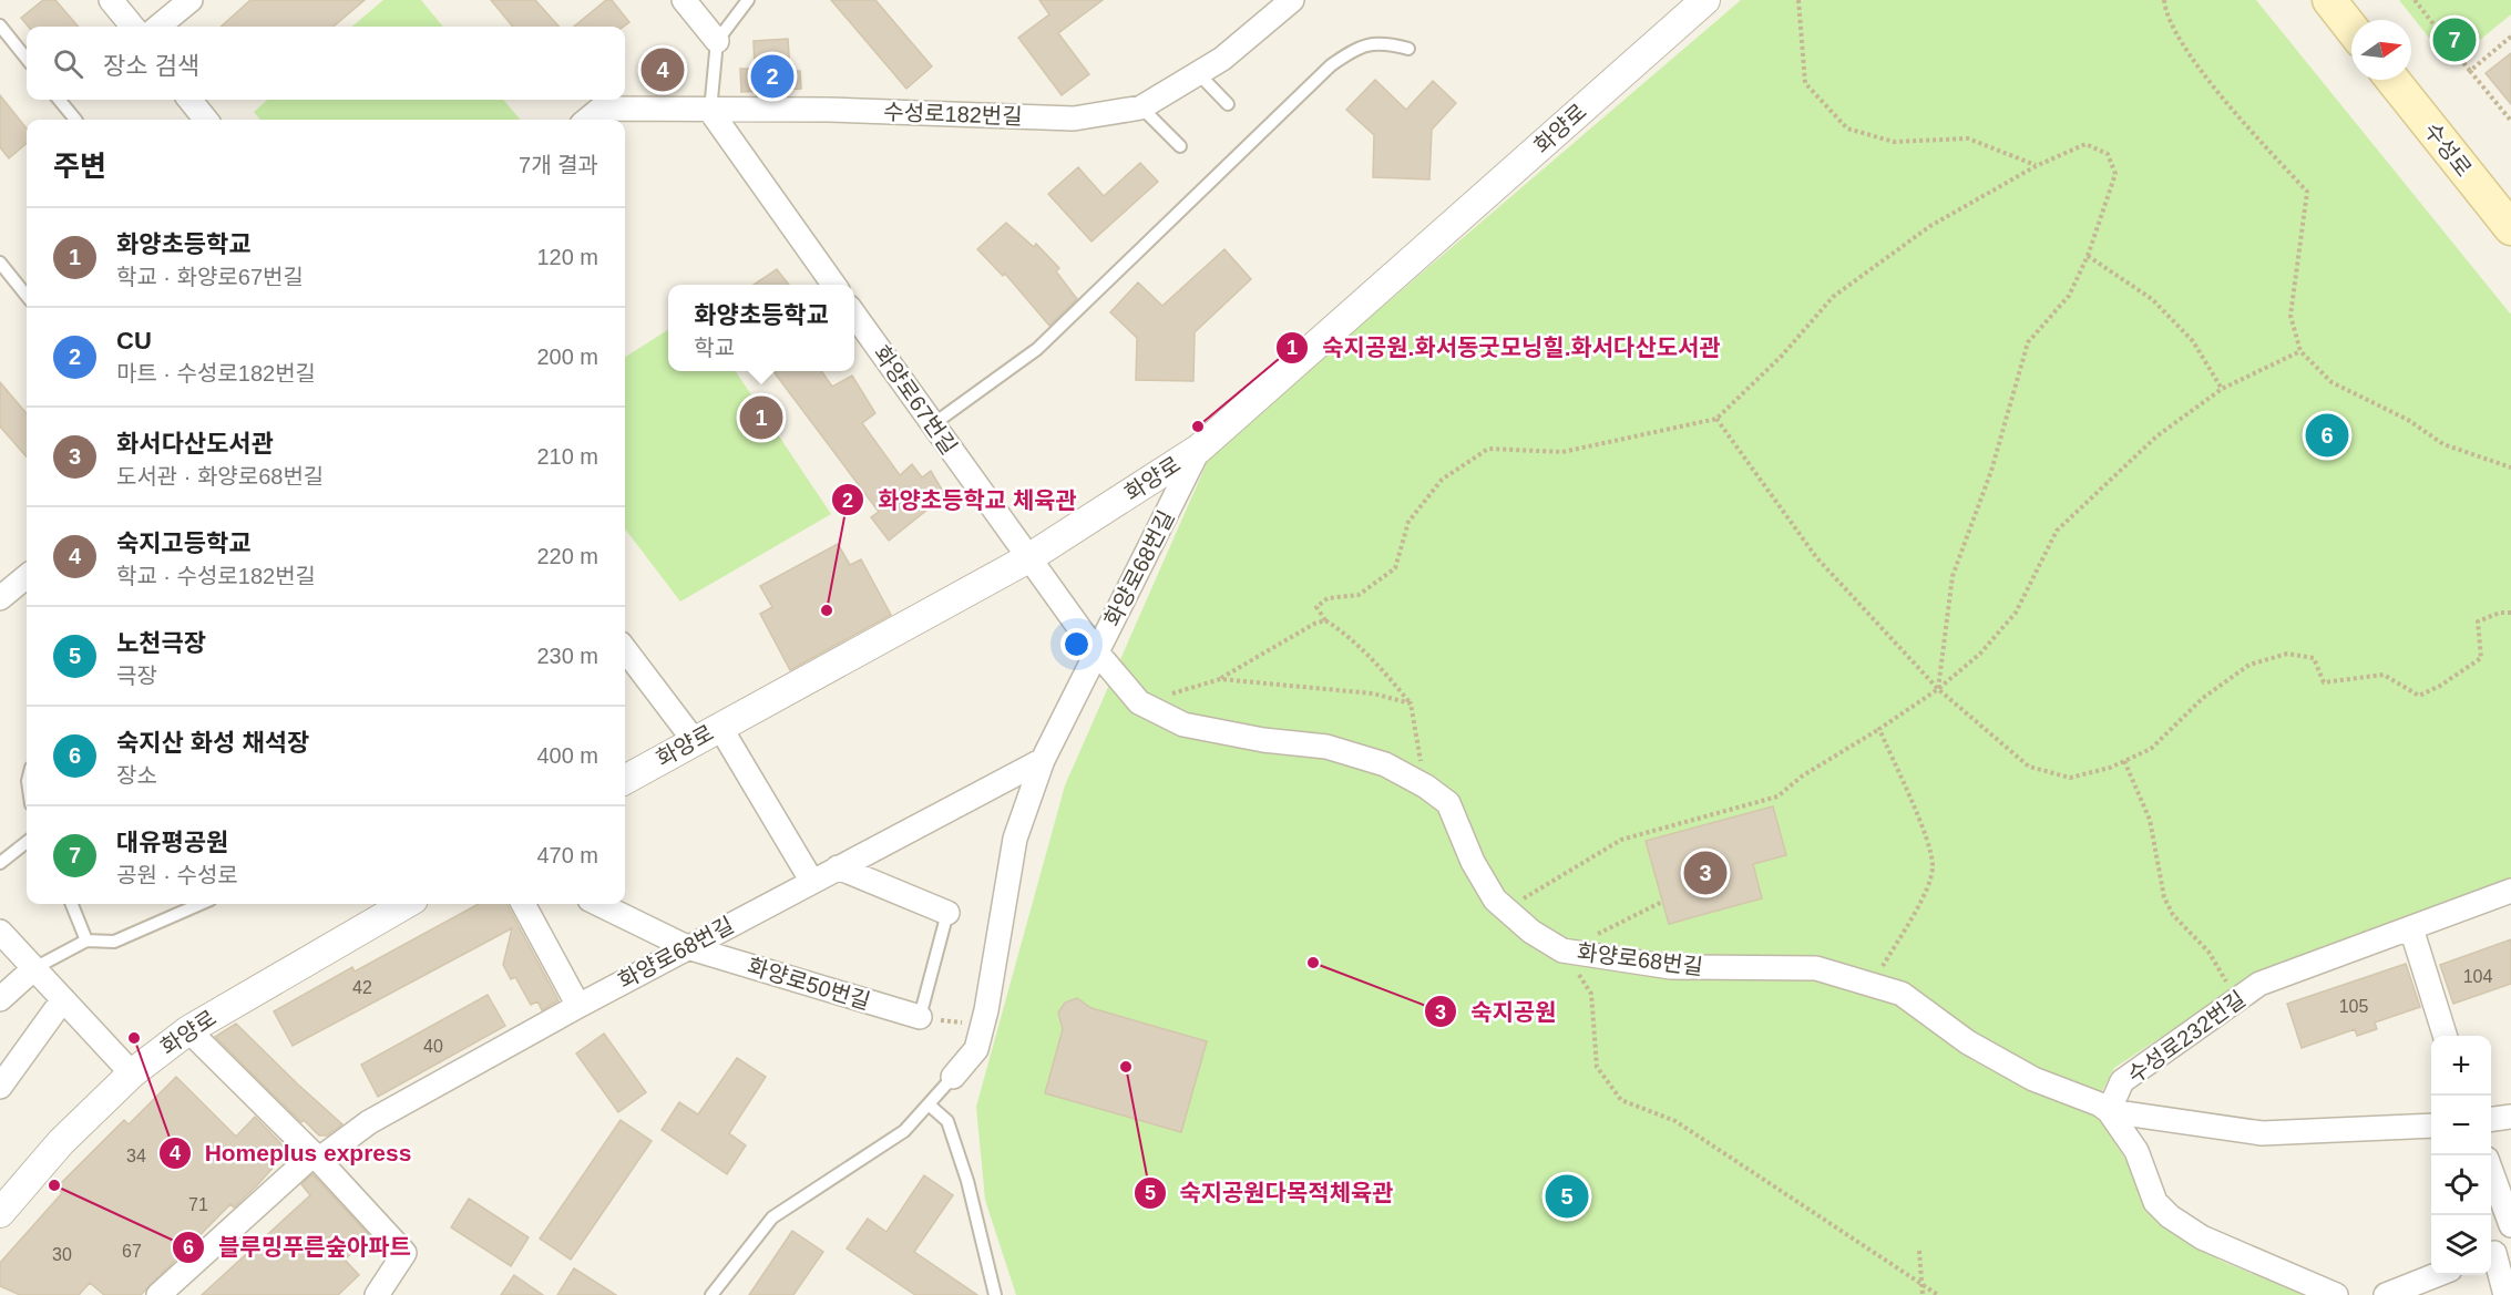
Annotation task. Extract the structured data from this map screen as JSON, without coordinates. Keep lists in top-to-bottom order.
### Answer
{
  "streets": {
    "main road": ["수성로"],
    "street": [
      "수성로182번길",
      "화양로",
      "화양로67번길",
      "화양로68번길",
      "화양로50번길",
      "수성로232번길"
    ]
  },
  "crossings": [
    ["화양로", "화양로67번길"],
    ["화양로", "화양로68번길"],
    ["화양로67번길", "화양로68번길"],
    ["화양로68번길", "화양로50번길"],
    ["화양로68번길", "수성로232번길"]
  ],
  "places": [
    "숙지공원.화서동굿모닝힐.화서다산도서관",
    "화양초등학교 체육관",
    "숙지공원",
    "Homeplus express",
    "숙지공원다목적체육관",
    "블루밍푸른숲아파트"
  ],
  "house_numbers": [
    "104",
    "42",
    "105",
    "40",
    "34",
    "71",
    "67",
    "30"
  ],
  "north": "right",
  "page": {
    "pins": [
      "7",
      "4",
      "2",
      "1",
      "6",
      "3",
      "5"
    ],
    "search": "장소 검색",
    "heading": ["주변", "7개 결과"],
    "list": [
      {
        "mark": "1",
        "name": "화양초등학교",
        "note": "학교 · 화양로67번길",
        "value": "120 m"
      },
      {
        "mark": "2",
        "name": "CU",
        "note": "마트 · 수성로182번길",
        "value": "200 m"
      },
      {
        "mark": "3",
        "name": "화서다산도서관",
        "note": "도서관 · 화양로68번길",
        "value": "210 m"
      },
      {
        "mark": "4",
        "name": "숙지고등학교",
        "note": "학교 · 수성로182번길",
        "value": "220 m"
      },
      {
        "mark": "5",
        "name": "노천극장",
        "note": "극장",
        "value": "230 m"
      },
      {
        "mark": "6",
        "name": "숙지산 화성 채석장",
        "note": "장소",
        "value": "400 m"
      },
      {
        "mark": "7",
        "name": "대유평공원",
        "note": "공원 · 수성로",
        "value": "470 m"
      }
    ],
    "popup": ["화양초등학교", "학교"],
    "map_buttons": ["+", "−"]
  }
}
